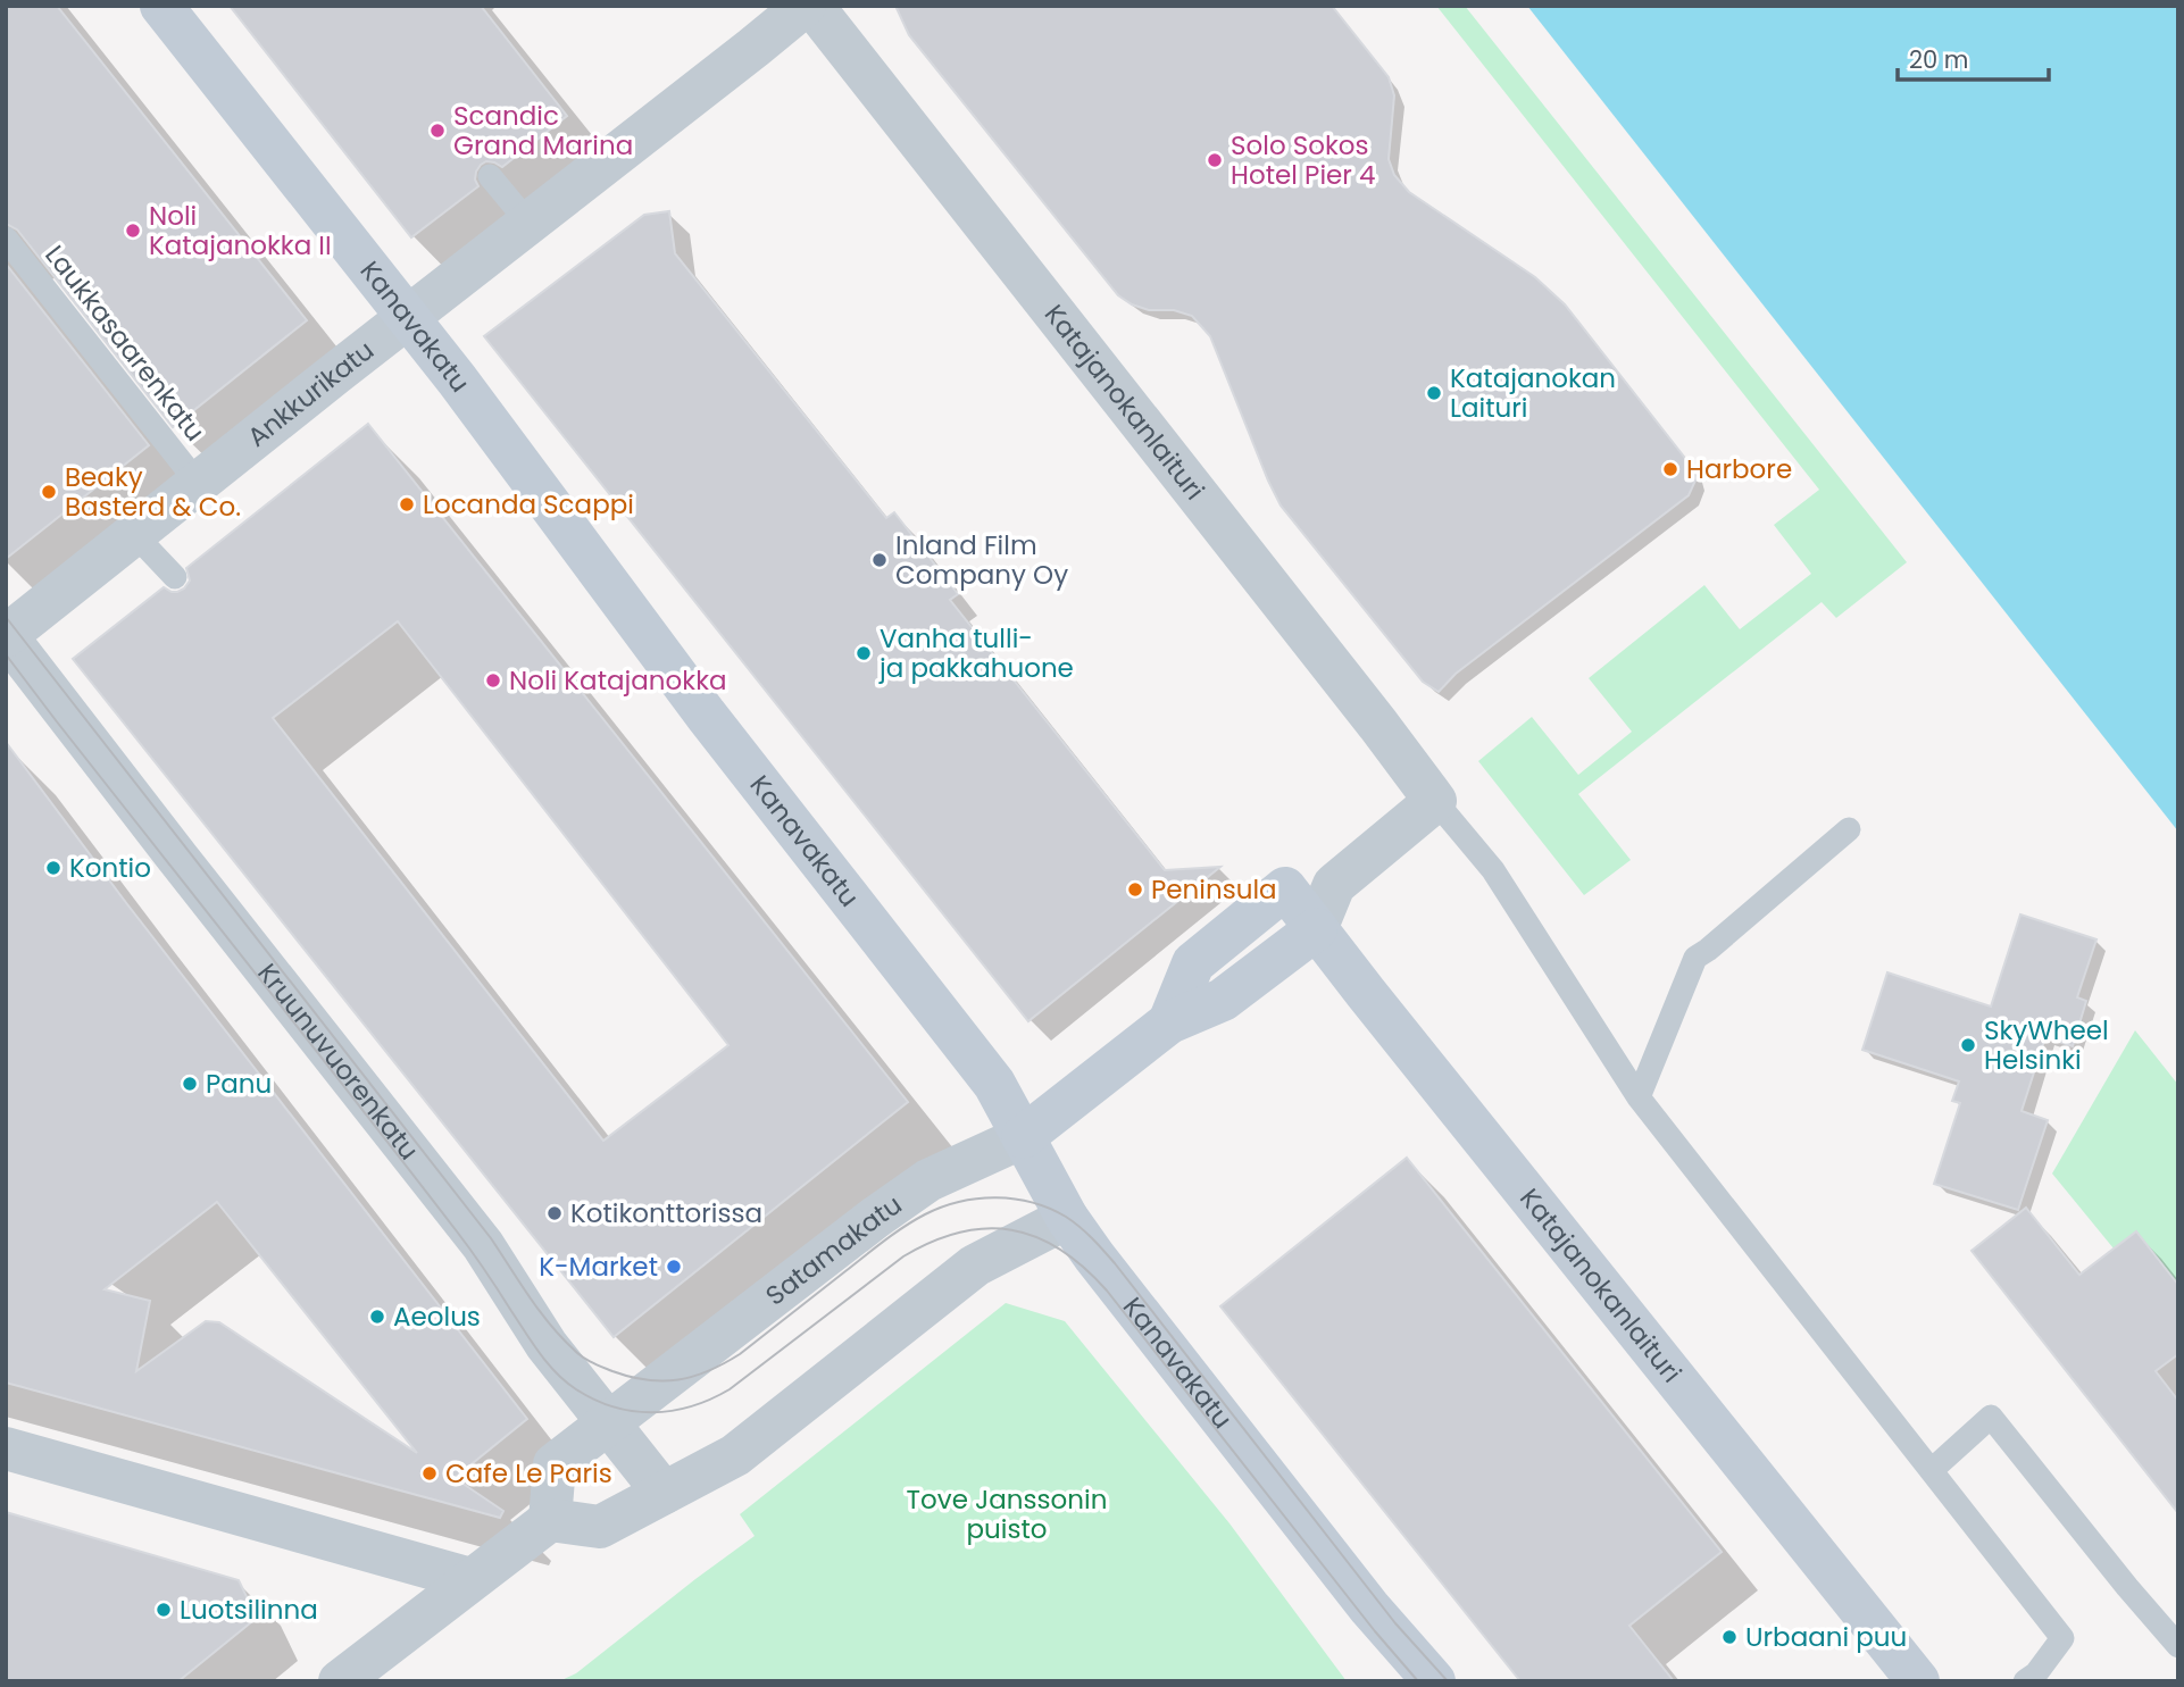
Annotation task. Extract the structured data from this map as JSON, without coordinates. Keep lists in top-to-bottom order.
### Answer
{
  "streets": {
    "main road": ["Kanavakatu", "Katajanokanlaituri", "Satamakatu"],
    "street": ["Ankkurikatu", "Kruunuvuorenkatu"],
    "lane": ["Laukkasaarenkatu"]
  },
  "crossings": [
    ["Kanavakatu", "Ankkurikatu"],
    ["Kanavakatu", "Satamakatu"],
    ["Laukkasaarenkatu", "Ankkurikatu"],
    ["Ankkurikatu", "Kruunuvuorenkatu"],
    ["Katajanokanlaituri", "Satamakatu"],
    ["Kruunuvuorenkatu", "Satamakatu"]
  ],
  "parks": ["Tove Janssonin puisto"],
  "places": [
    "Scandic Grand Marina",
    "Solo Sokos Hotel Pier 4",
    "Noli Katajanokka II",
    "Katajanokan Laituri",
    "Harbore",
    "Beaky Basterd & Co.",
    "Locanda Scappi",
    "Inland Film Company Oy",
    "Vanha tulli- ja pakkahuone",
    "Noli Katajanokka",
    "Kontio",
    "Peninsula",
    "SkyWheel Helsinki",
    "Panu",
    "Kotikonttorissa",
    "K-Market",
    "Aeolus",
    "Cafe Le Paris",
    "Luotsilinna",
    "Urbaani puu"
  ],
  "scale_bar": "20 m"
}
